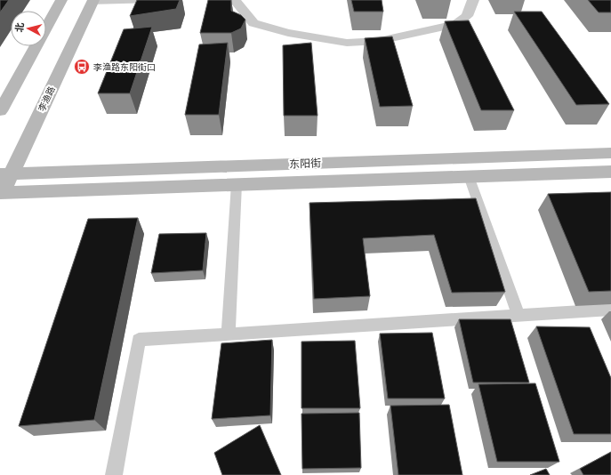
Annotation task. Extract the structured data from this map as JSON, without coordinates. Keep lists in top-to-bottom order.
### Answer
{
  "streets": {
    "main road": ["李渔路", "东阳街"]
  },
  "crossings": [
    ["李渔路", "东阳街"]
  ],
  "places": {
    "bus stop": ["李渔路东阳街口"]
  },
  "north": "left"
}
